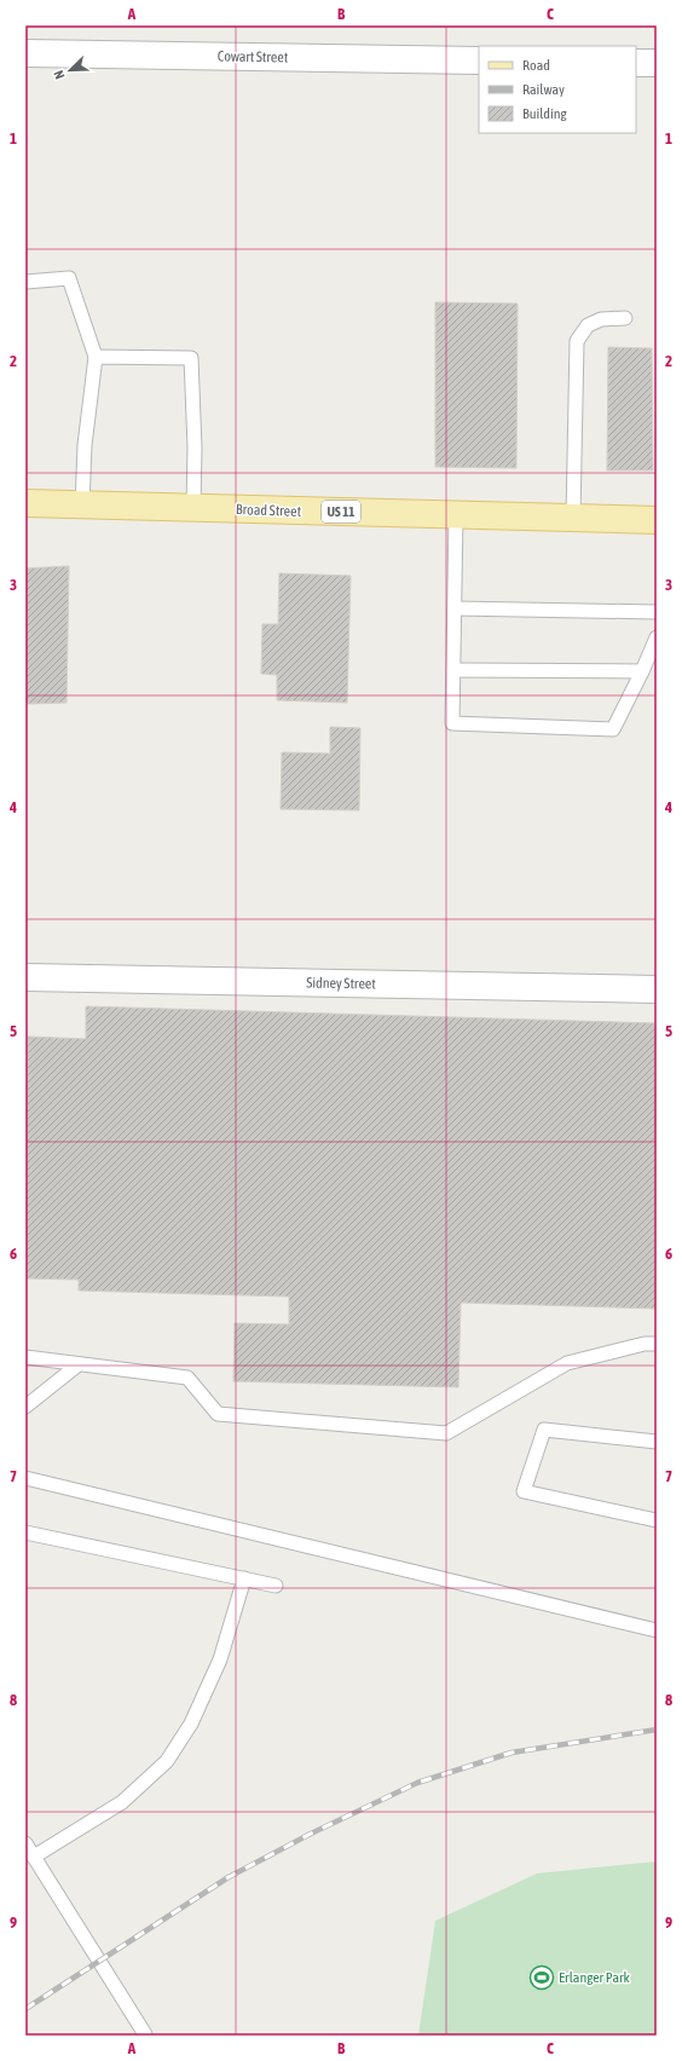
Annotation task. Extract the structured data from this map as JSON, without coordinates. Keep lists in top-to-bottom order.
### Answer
{
  "streets": {
    "main road": ["Broad Street", "US 11"],
    "street": ["Cowart Street", "Sidney Street"]
  },
  "places": {
    "sports": ["Erlanger Park"]
  },
  "legend": ["Road", "Railway", "Building"],
  "north": "bottom left",
  "grid": {
    "columns": ["A", "B", "C"],
    "rows": [
      "1",
      "2",
      "3",
      "4",
      "5",
      "6",
      "7",
      "8",
      "9"
    ]
  }
}
